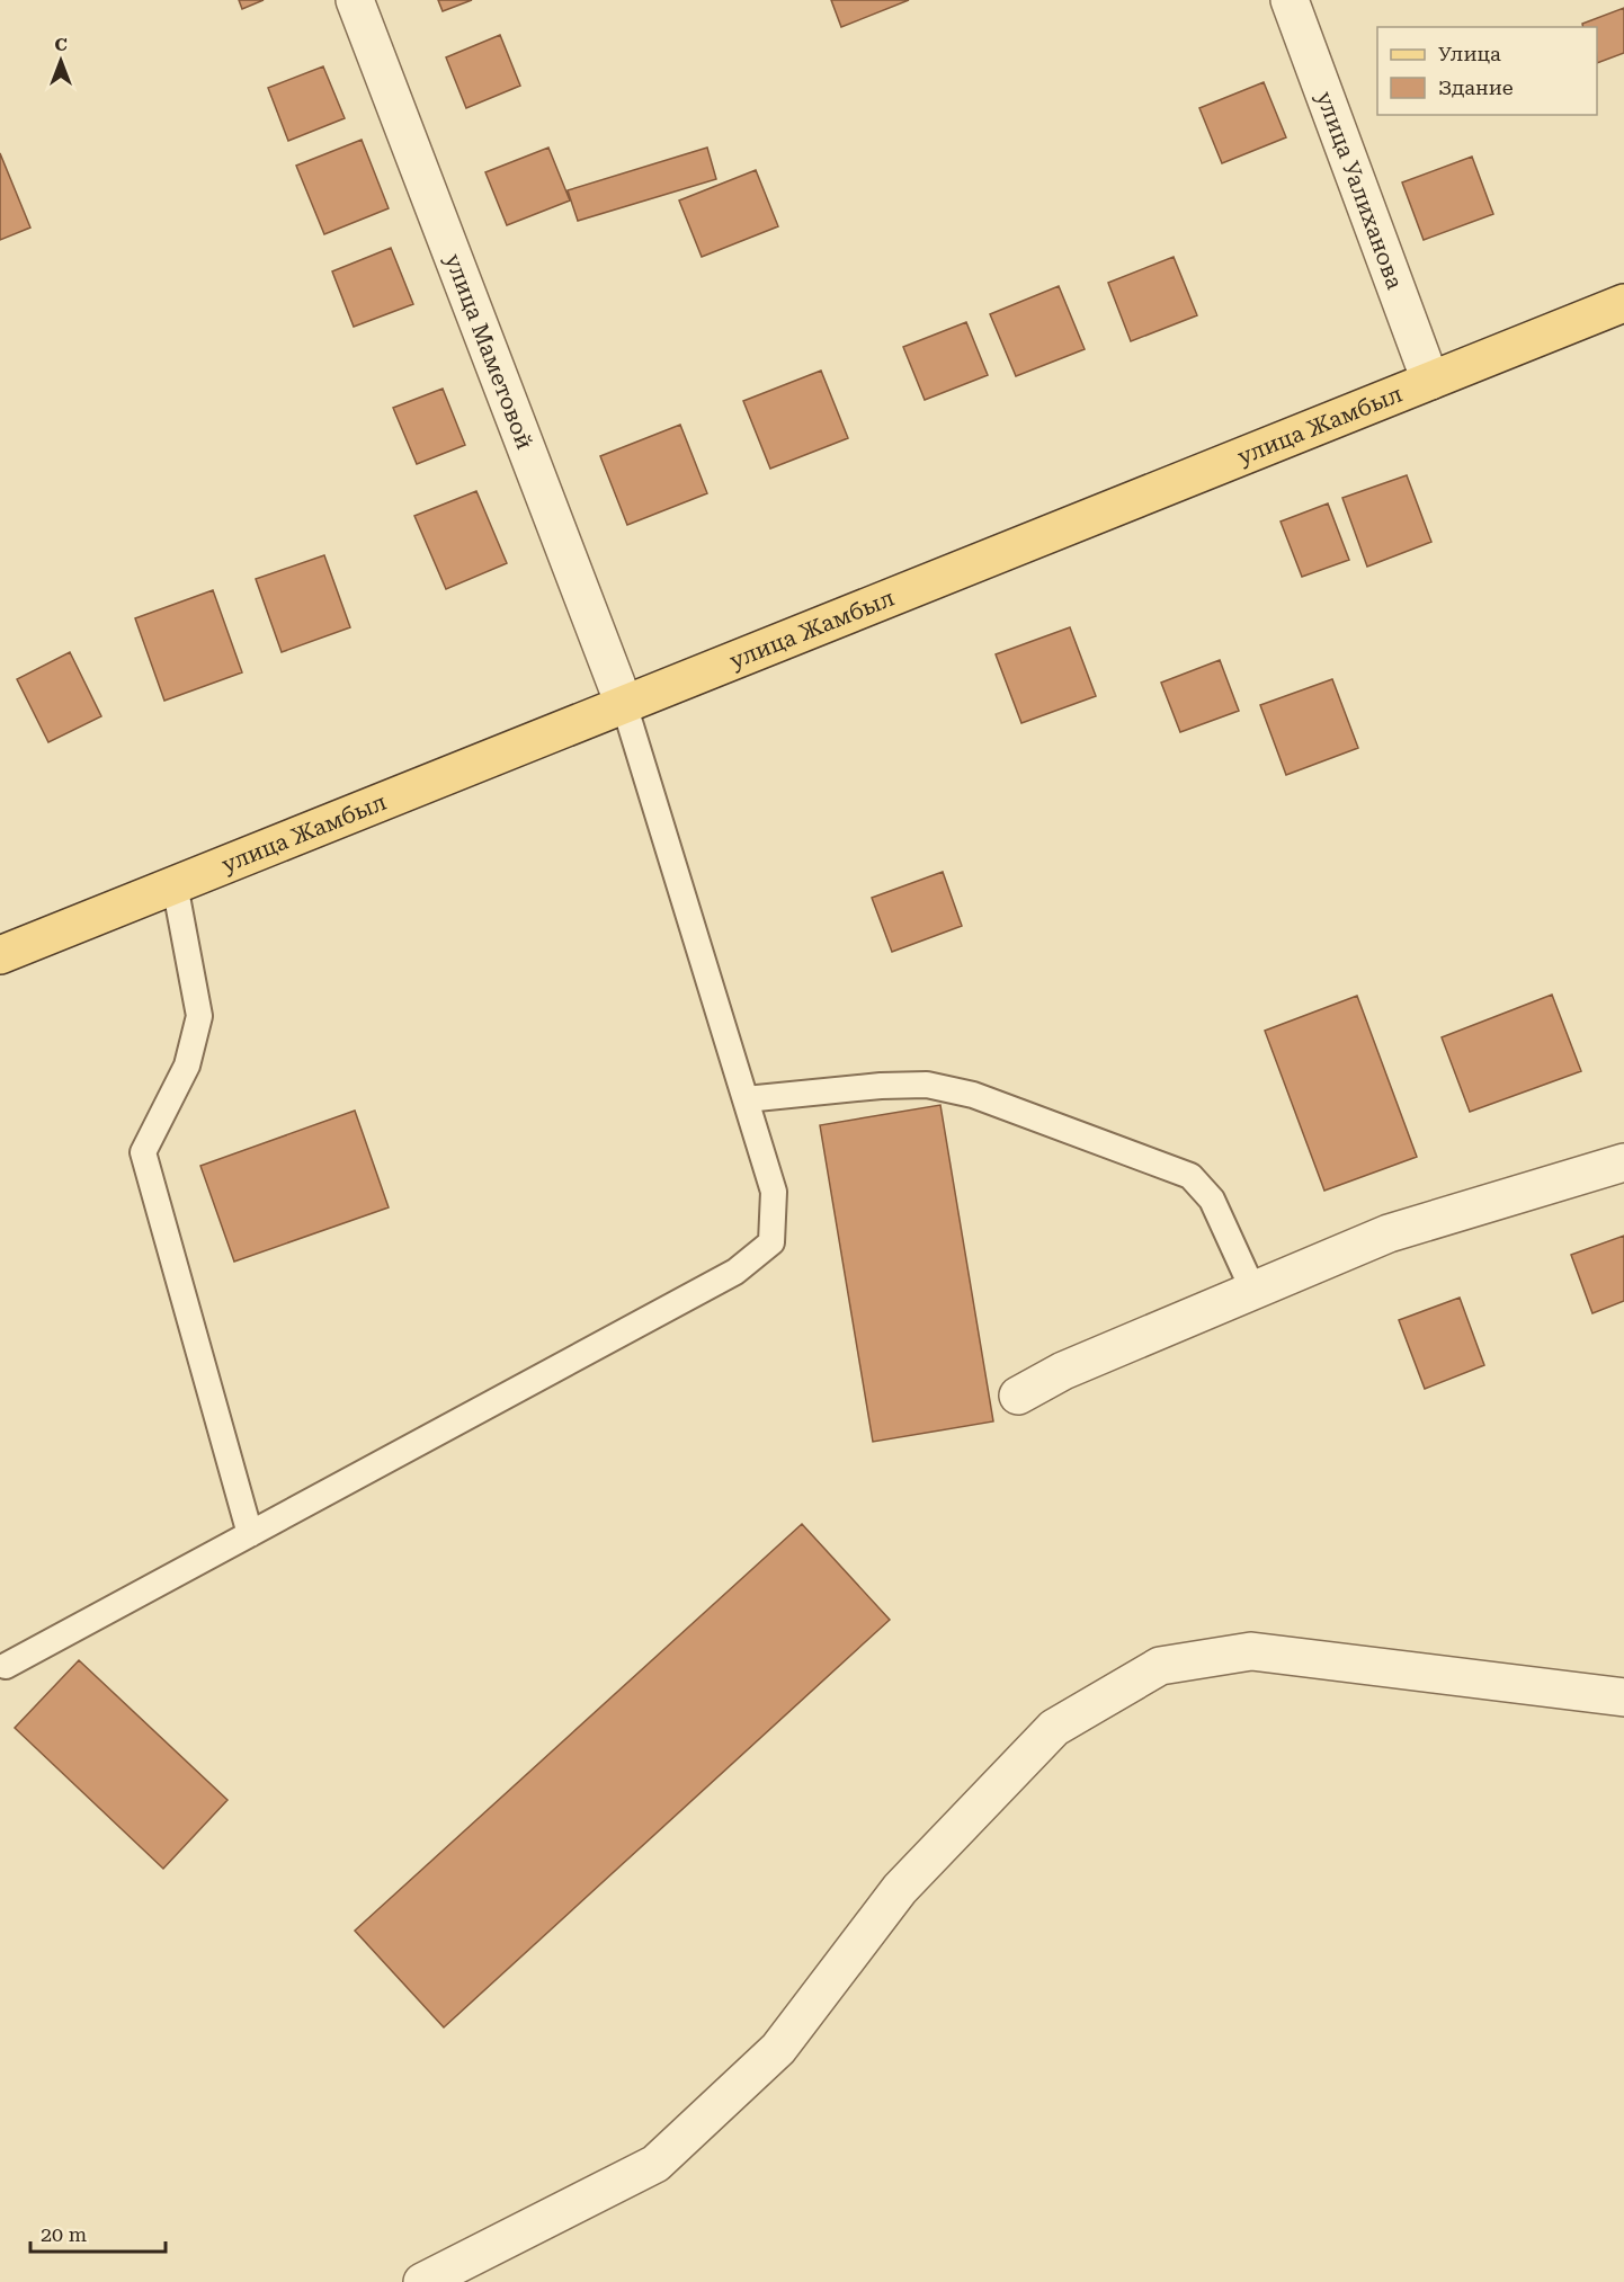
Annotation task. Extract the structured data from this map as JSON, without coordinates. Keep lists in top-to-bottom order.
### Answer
{
  "streets": {
    "main road": ["улица Жамбыл"],
    "street": ["улица Уалиханова", "улица Маметовой"]
  },
  "crossings": [
    ["улица Уалиханова", "улица Жамбыл"],
    ["улица Маметовой", "улица Жамбыл"]
  ],
  "legend": ["Улица", "Здание"],
  "scale_bar": "20 m",
  "north": "top"
}
